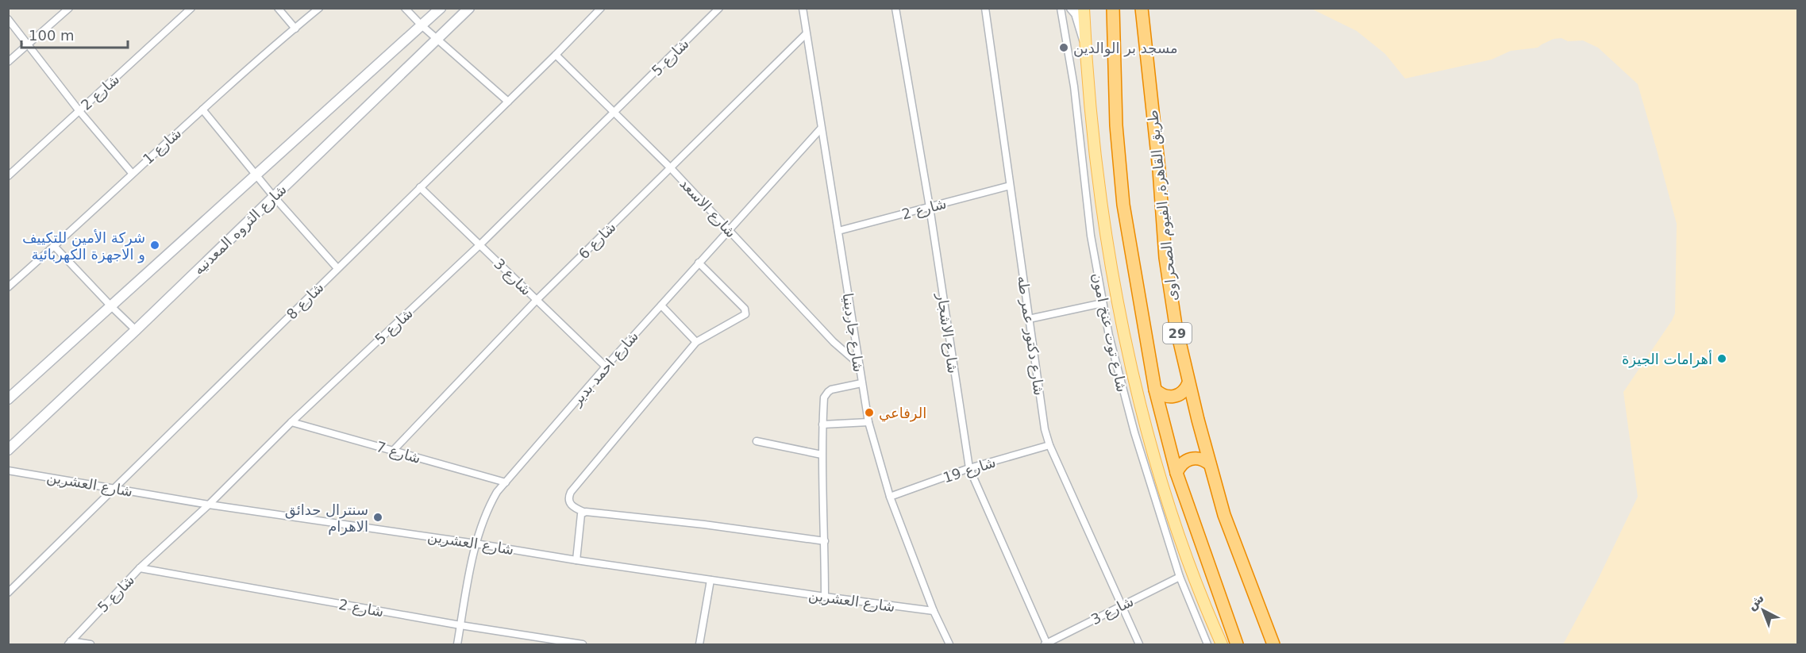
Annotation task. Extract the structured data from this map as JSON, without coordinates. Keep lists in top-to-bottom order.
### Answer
{
  "streets": {
    "highway": ["طريق القاهرة, الفيوم الصحراوى", "29"],
    "street": [
      "شارع 5",
      "شارع 2",
      "شارع 1",
      "شارع الاسعد",
      "شارع الثروه المعدنيه",
      "شارع 6",
      "شارع 3",
      "شارع 8",
      "شارع جاردينيا",
      "شارع توت عنخ امون",
      "شارع الاشجار",
      "شارع دكتور عمر طه",
      "شارع احمد بدير",
      "شارع 7",
      "شارع 19",
      "شارع العشرين"
    ]
  },
  "crossings": [
    ["شارع 5", "شارع 2"],
    ["شارع 5", "شارع الاسعد"],
    ["شارع 5", "شارع 3"],
    ["شارع 5", "شارع 7"],
    ["شارع 5", "شارع العشرين"],
    ["شارع 2", "شارع جاردينيا"],
    ["شارع 2", "شارع الاشجار"],
    ["شارع 2", "شارع دكتور عمر طه"],
    ["شارع 2", "شارع احمد بدير"],
    ["شارع الاسعد", "شارع 6"],
    ["شارع الاسعد", "شارع 8"],
    ["شارع الاسعد", "شارع جاردينيا"],
    ["شارع الاسعد", "شارع احمد بدير"],
    ["شارع 6", "شارع 3"],
    ["شارع 6", "شارع جاردينيا"],
    ["شارع 6", "شارع 7"],
    ["شارع 3", "شارع 8"],
    ["شارع 3", "شارع توت عنخ امون"],
    ["شارع 3", "شارع الاشجار"],
    ["شارع 3", "شارع دكتور عمر طه"],
    ["شارع 3", "شارع احمد بدير"],
    ["شارع 8", "شارع العشرين"],
    ["شارع جاردينيا", "شارع احمد بدير"],
    ["شارع جاردينيا", "شارع 19"],
    ["شارع جاردينيا", "شارع العشرين"],
    ["شارع الاشجار", "شارع 19"],
    ["شارع دكتور عمر طه", "شارع 19"],
    ["شارع احمد بدير", "شارع 7"],
    ["شارع احمد بدير", "شارع العشرين"]
  ],
  "places": [
    "مسجد بر الوالدين",
    "شركة الأمين للتكييف و الاجهزة الكهربائية",
    "أهرامات الجيزة",
    "الرفاعي",
    "سنترال حدائق الاهرام"
  ],
  "scale_bar": "100 m",
  "north": "top left"
}
